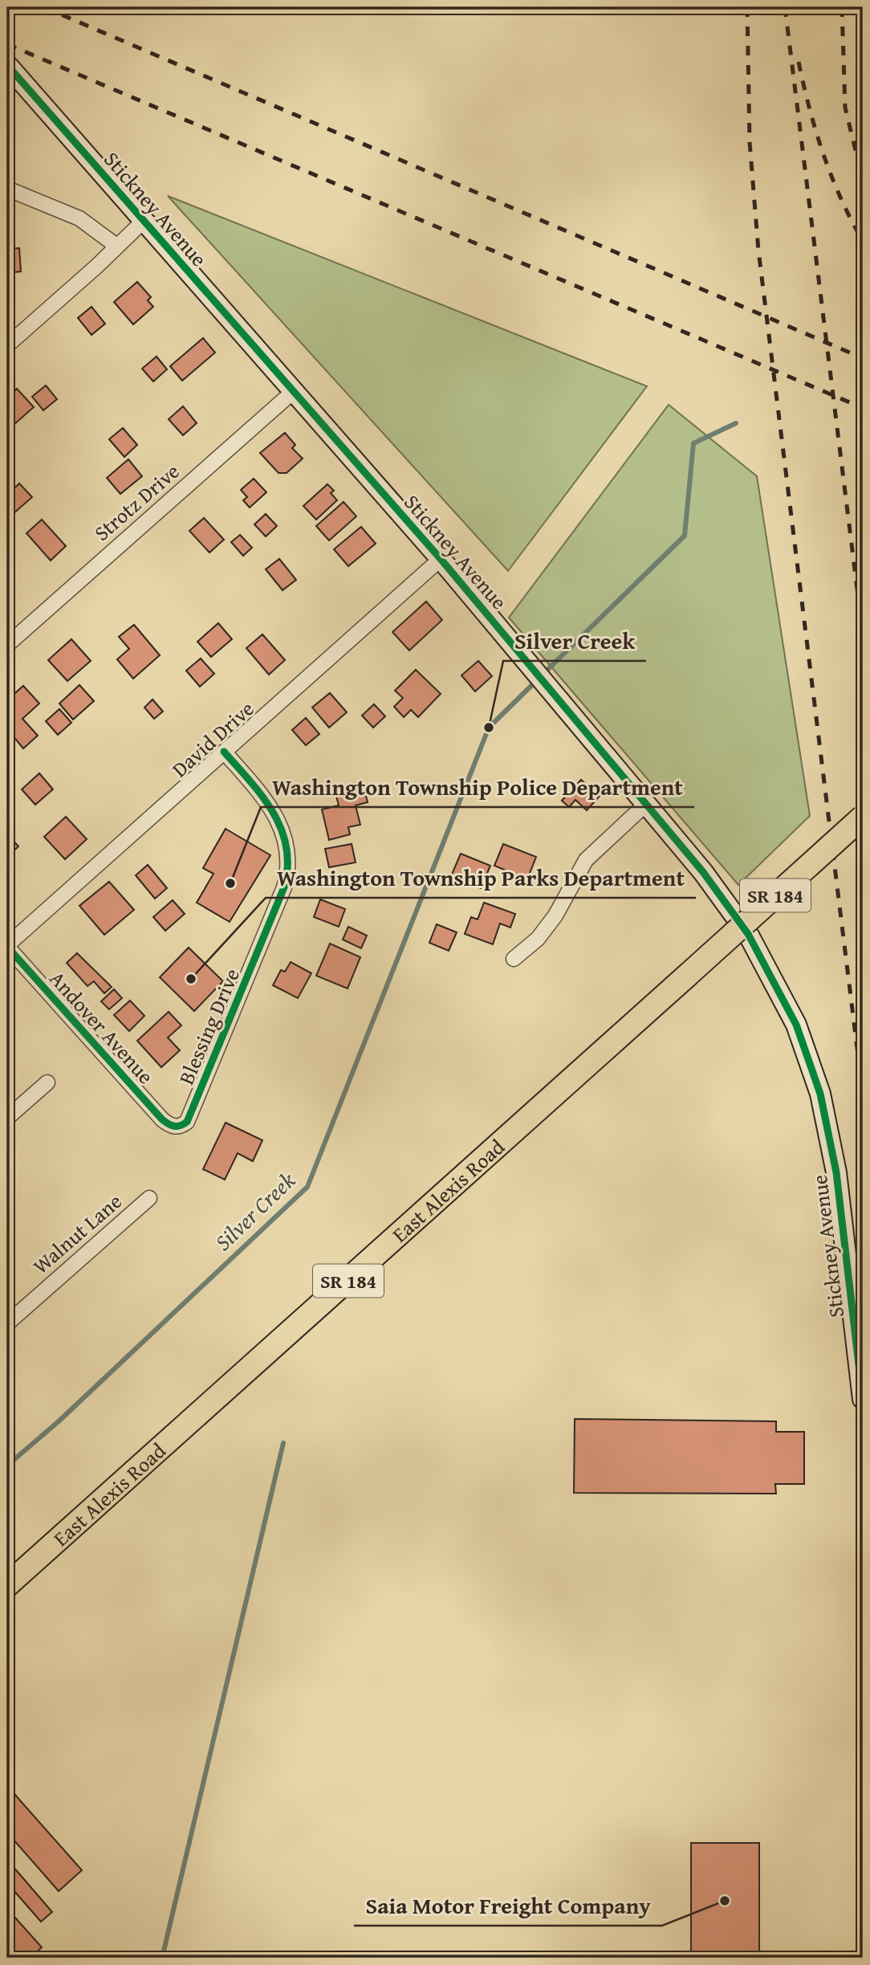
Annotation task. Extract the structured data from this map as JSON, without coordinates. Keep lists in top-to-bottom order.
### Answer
{
  "streets": {
    "main road": ["SR 184", "East Alexis Road"],
    "street": [
      "Stickney Avenue",
      "Strotz Drive",
      "David Drive",
      "Blessing Drive",
      "Andover Avenue",
      "Walnut Lane"
    ]
  },
  "crossings": [
    ["Stickney Avenue", "Strotz Drive"],
    ["Stickney Avenue", "David Drive"],
    ["David Drive", "Blessing Drive"],
    ["David Drive", "Andover Avenue"],
    ["Blessing Drive", "Andover Avenue"]
  ],
  "water": ["Silver Creek"],
  "places": [
    "Silver Creek",
    "Washington Township Police Department",
    "Washington Township Parks Department",
    "Saia Motor Freight Company"
  ]
}
